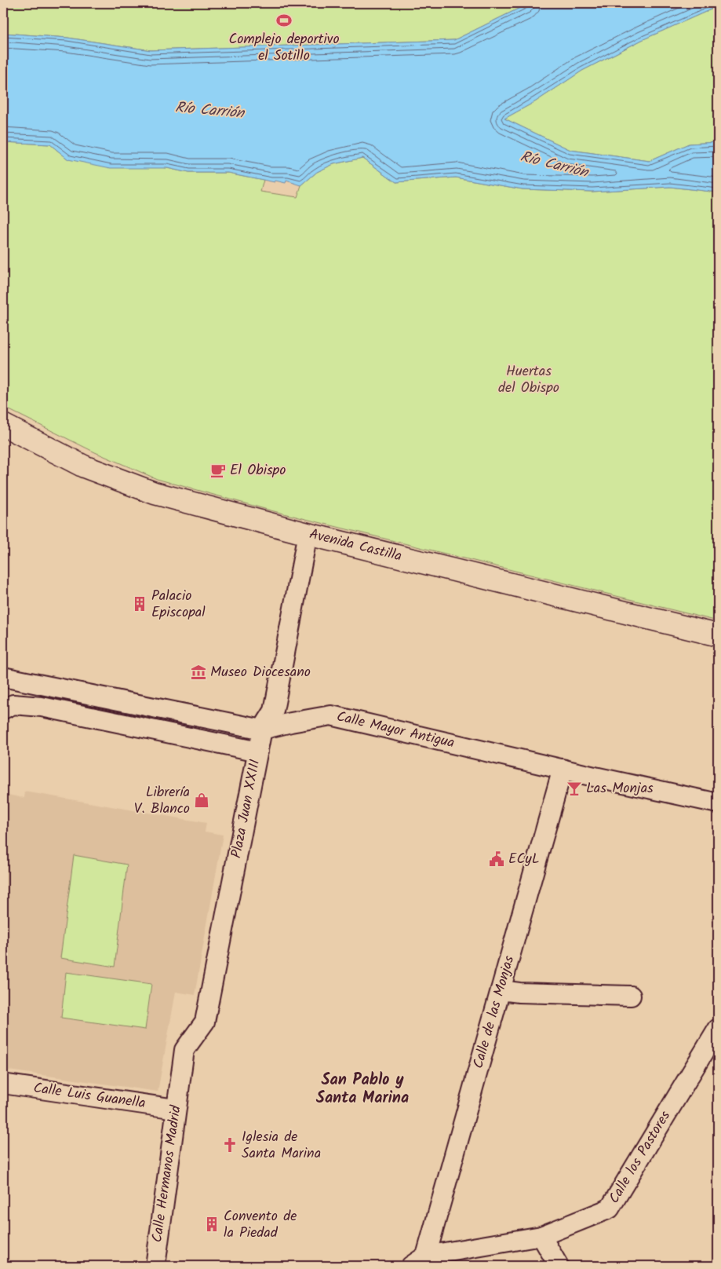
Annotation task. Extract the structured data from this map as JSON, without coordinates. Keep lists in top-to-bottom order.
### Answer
{
  "streets": {
    "main road": ["Avenida Castilla"],
    "street": [
      "Calle Mayor Antigua",
      "Plaza Juan XXIII",
      "Calle de las Monjas",
      "Calle Luis Guanella",
      "Calle los Pastores",
      "Calle Hermanos Madrid"
    ]
  },
  "crossings": [
    ["Avenida Castilla", "Plaza Juan XXIII"],
    ["Calle Mayor Antigua", "Plaza Juan XXIII"],
    ["Calle Mayor Antigua", "Calle de las Monjas"],
    ["Plaza Juan XXIII", "Calle Hermanos Madrid"],
    ["Calle de las Monjas", "Calle los Pastores"],
    ["Calle Luis Guanella", "Calle Hermanos Madrid"]
  ],
  "districts": ["San Pablo y Santa Marina"],
  "water": ["Río Carrión"],
  "parks": ["Huertas del Obispo"],
  "places": {
    "sports": ["Complejo deportivo el Sotillo"],
    "cafe": ["El Obispo"],
    "building": ["Palacio Episcopal", "Convento de la Piedad"],
    "museum": ["Museo Diocesano"],
    "bar": ["Las Monjas"],
    "shop": ["Librería V. Blanco"],
    "public building": ["ECyL"],
    "church": ["Iglesia de Santa Marina"]
  }
}
